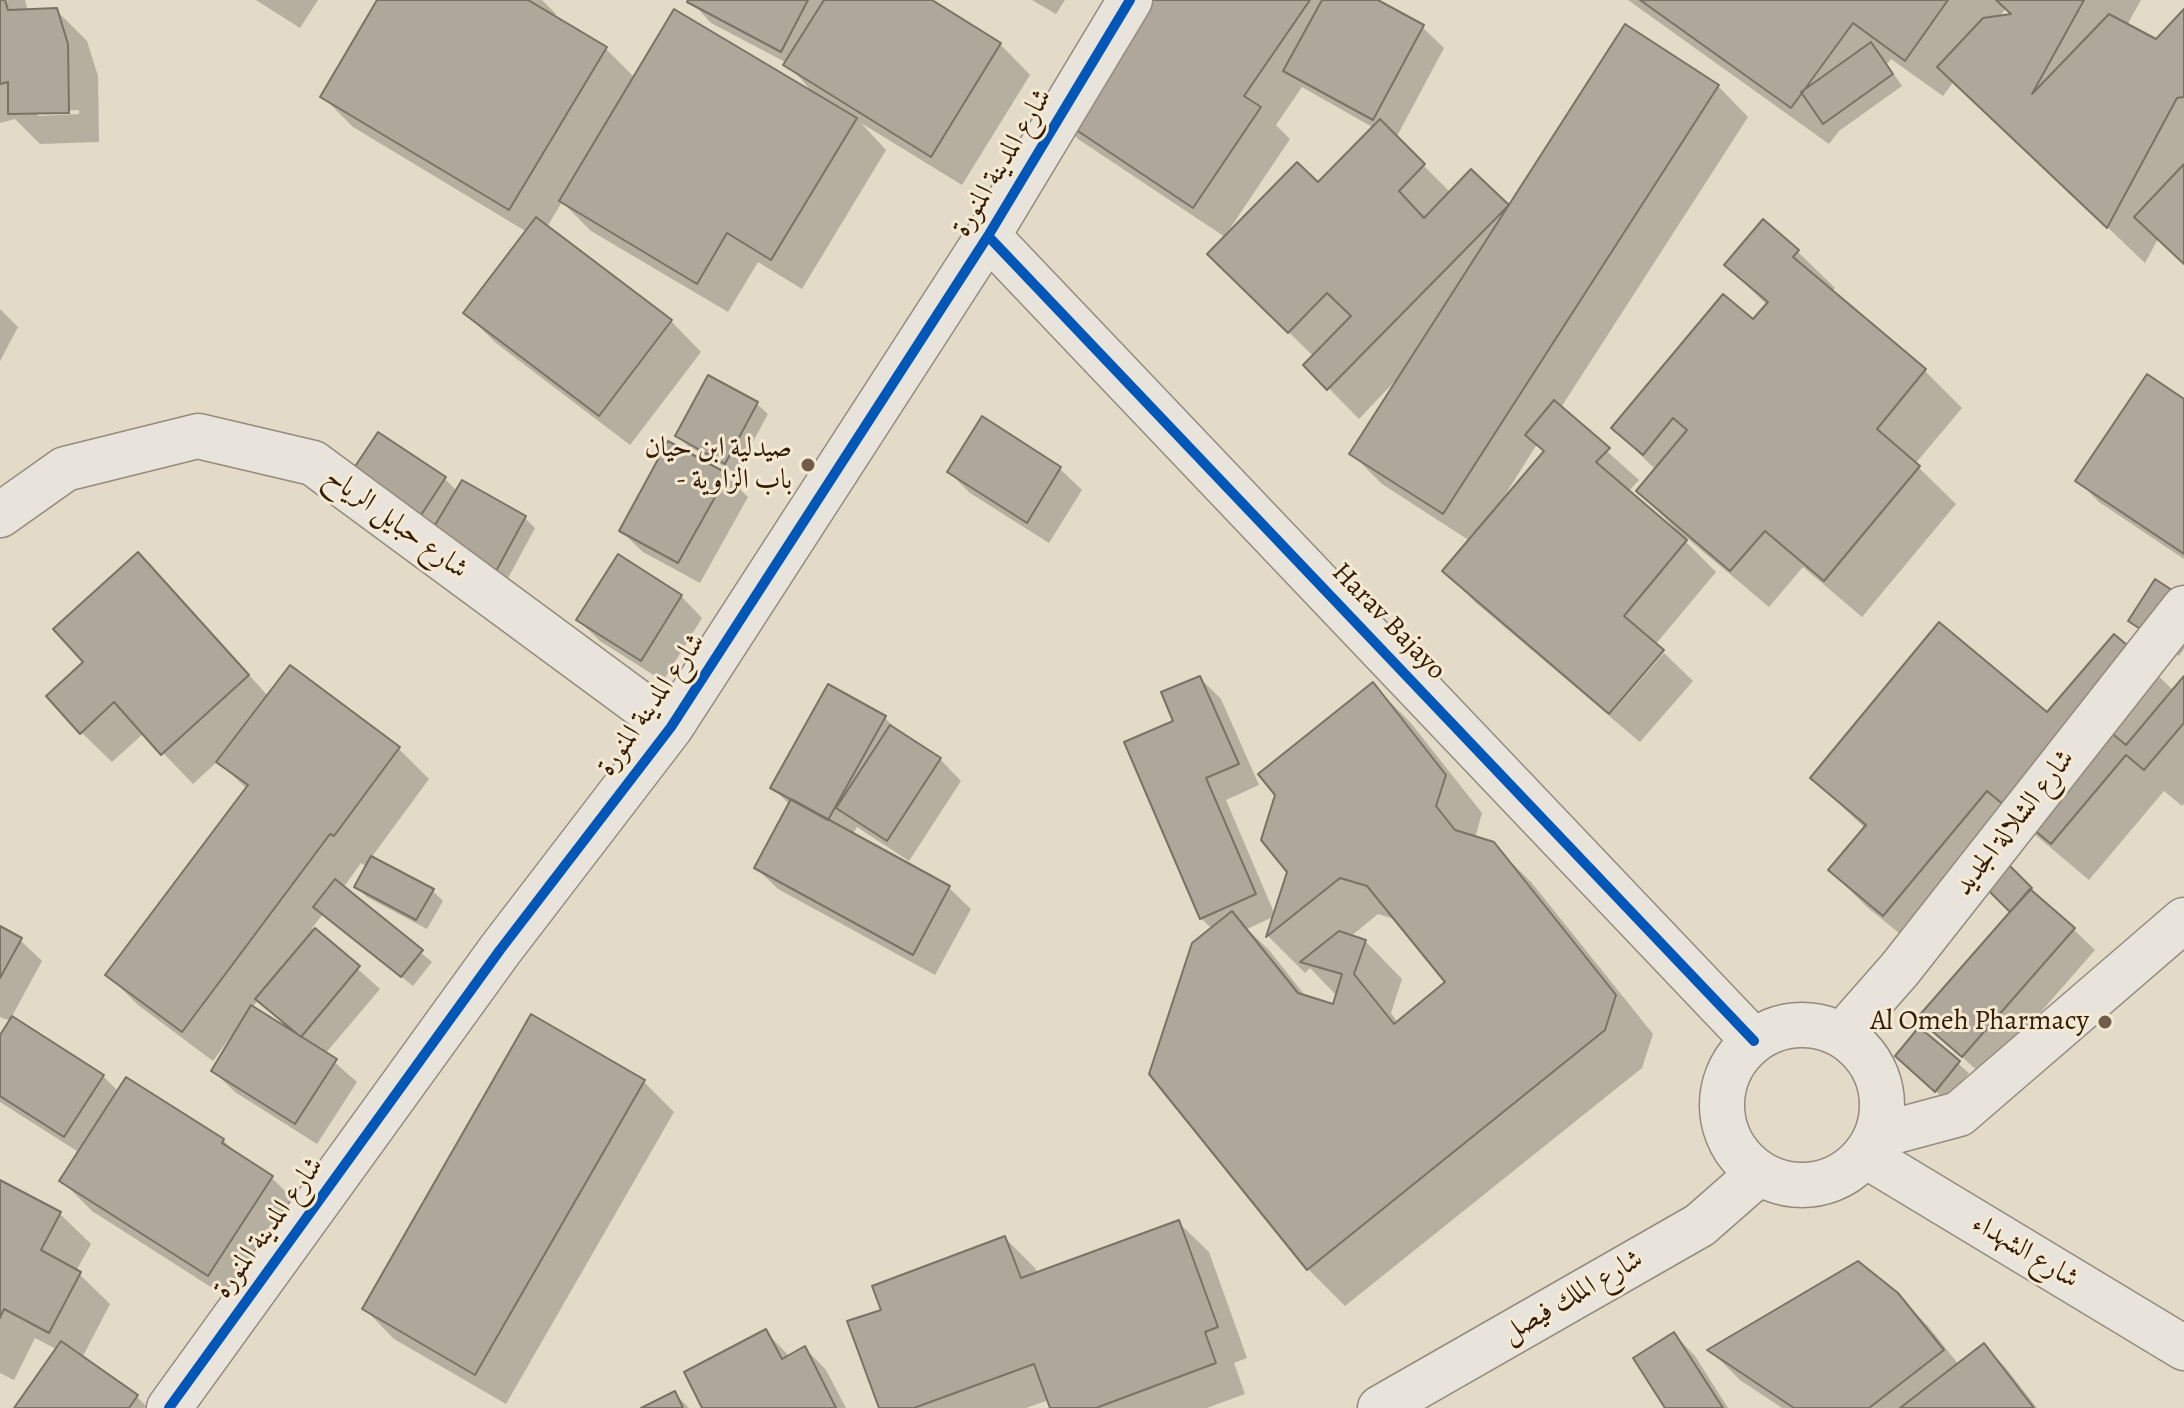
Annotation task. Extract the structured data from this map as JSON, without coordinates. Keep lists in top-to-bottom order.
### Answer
{
  "streets": {
    "street": [
      "شارع المدينة المنورة",
      "شارع حبايل الرياح",
      "Harav Bajayo",
      "شارع الشلالة الجديد",
      "شارع الشهداء",
      "شارع الملك فيصل"
    ]
  },
  "crossings": [
    ["شارع المدينة المنورة", "شارع حبايل الرياح"],
    ["شارع المدينة المنورة", "Harav Bajayo"],
    ["Harav Bajayo", "شارع الشلالة الجديد"],
    ["Harav Bajayo", "شارع الشهداء"],
    ["Harav Bajayo", "شارع الملك فيصل"],
    ["شارع الشلالة الجديد", "شارع الشهداء"],
    ["شارع الشلالة الجديد", "شارع الملك فيصل"],
    ["شارع الشهداء", "شارع الملك فيصل"]
  ],
  "places": ["صيدلية ابن حيان - باب الزاوية", "Al Omeh Pharmacy"]
}
